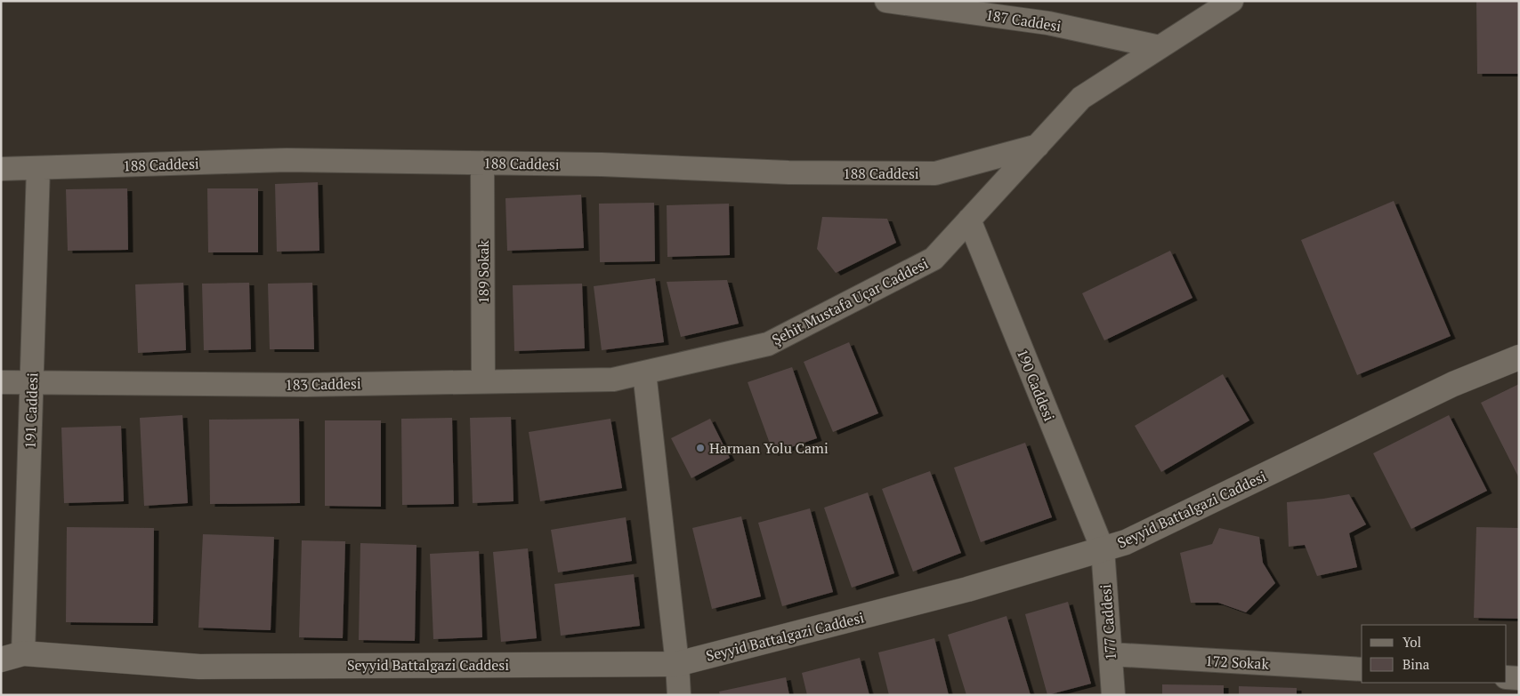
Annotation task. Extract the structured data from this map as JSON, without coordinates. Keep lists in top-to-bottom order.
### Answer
{
  "streets": {
    "street": [
      "187 Caddesi",
      "188 Caddesi",
      "189 Sokak",
      "Şehit Mustafa Uçar Caddesi",
      "183 Caddesi",
      "190 Caddesi",
      "191 Caddesi",
      "Seyyid Battalgazi Caddesi",
      "177 Caddesi",
      "172 Sokak"
    ]
  },
  "crossings": [
    ["187 Caddesi", "Şehit Mustafa Uçar Caddesi"],
    ["188 Caddesi", "189 Sokak"],
    ["188 Caddesi", "Şehit Mustafa Uçar Caddesi"],
    ["188 Caddesi", "191 Caddesi"],
    ["189 Sokak", "183 Caddesi"],
    ["Şehit Mustafa Uçar Caddesi", "183 Caddesi"],
    ["Şehit Mustafa Uçar Caddesi", "190 Caddesi"],
    ["183 Caddesi", "191 Caddesi"],
    ["190 Caddesi", "Seyyid Battalgazi Caddesi"],
    ["190 Caddesi", "177 Caddesi"],
    ["191 Caddesi", "Seyyid Battalgazi Caddesi"],
    ["Seyyid Battalgazi Caddesi", "177 Caddesi"],
    ["177 Caddesi", "172 Sokak"]
  ],
  "places": ["Harman Yolu Cami"],
  "legend": ["Yol", "Bina"]
}
